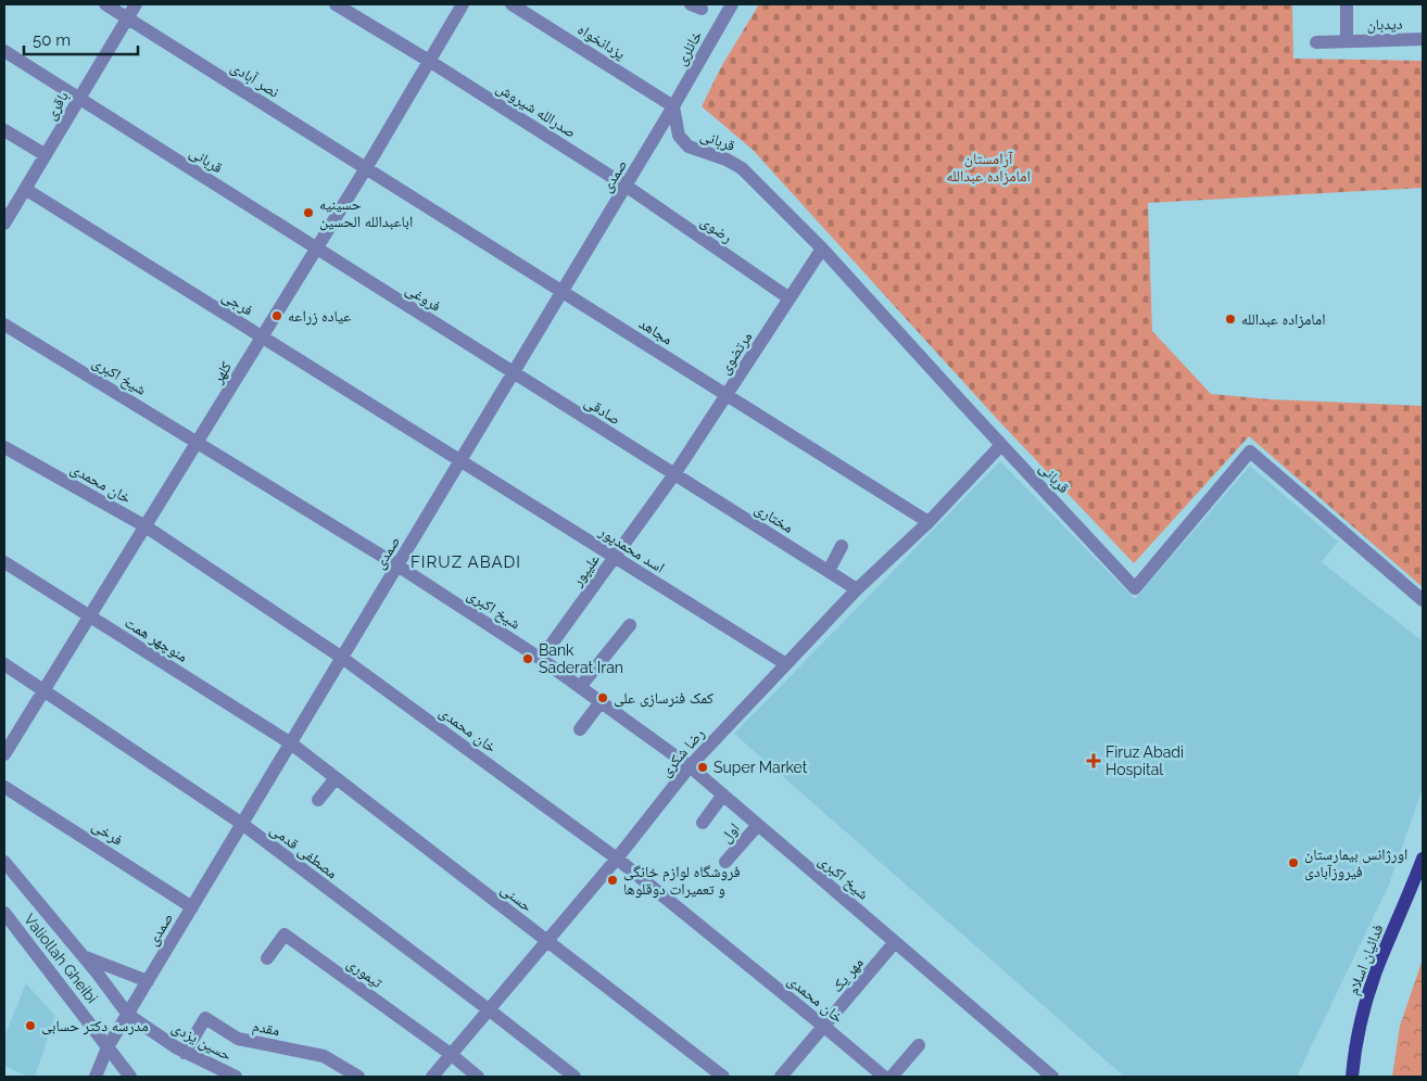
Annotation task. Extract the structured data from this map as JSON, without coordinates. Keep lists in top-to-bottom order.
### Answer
{
  "streets": {
    "main road": ["فدائیان اسلام"],
    "street": [
      "دیدبان",
      "یزدانخواه",
      "خانلری",
      "نصر آبادی",
      "باقری",
      "صدرالله شیروش",
      "قربانی",
      "صمدی",
      "رضوی",
      "فروغی",
      "فرجی",
      "مجاهد",
      "مرتضوی",
      "کلهر",
      "شیخ اکبری",
      "صادقی",
      "خان محمدی",
      "مختاری",
      "اسد محمدپور",
      "علیپور",
      "منوچهر همت",
      "رضا شکری",
      "فرخی",
      "اول",
      "مصطفی قدمی",
      "حسنی",
      "Valiollah Gheibi",
      "تیموری",
      "مهر یک",
      "مقدم",
      "حسین یزدی"
    ]
  },
  "crossings": [
    ["یزدانخواه", "خانلری"],
    ["یزدانخواه", "قربانی"],
    ["یزدانخواه", "صمدی"],
    ["خانلری", "قربانی"],
    ["خانلری", "صمدی"],
    ["نصر آبادی", "باقری"],
    ["نصر آبادی", "مجاهد"],
    ["نصر آبادی", "کلهر"],
    ["باقری", "قربانی"],
    ["باقری", "فرجی"],
    ["صدرالله شیروش", "صمدی"],
    ["صدرالله شیروش", "رضوی"],
    ["صدرالله شیروش", "کلهر"],
    ["قربانی", "صمدی"],
    ["قربانی", "فروغی"],
    ["قربانی", "مرتضوی"],
    ["قربانی", "کلهر"],
    ["قربانی", "رضا شکری"],
    ["صمدی", "رضوی"],
    ["صمدی", "فروغی"],
    ["صمدی", "فرجی"],
    ["صمدی", "مجاهد"],
    ["صمدی", "شیخ اکبری"],
    ["صمدی", "صادقی"],
    ["صمدی", "خان محمدی"],
    ["صمدی", "اسد محمدپور"],
    ["صمدی", "منوچهر همت"],
    ["صمدی", "فرخی"],
    ["صمدی", "مصطفی قدمی"],
    ["صمدی", "حسنی"],
    ["صمدی", "Valiollah Gheibi"],
    ["صمدی", "حسین یزدی"],
    ["رضوی", "مرتضوی"],
    ["فروغی", "کلهر"],
    ["فروغی", "صادقی"],
    ["فرجی", "کلهر"],
    ["فرجی", "اسد محمدپور"],
    ["مجاهد", "مرتضوی"],
    ["مجاهد", "کلهر"],
    ["مجاهد", "رضا شکری"],
    ["مرتضوی", "صادقی"],
    ["مرتضوی", "مختاری"],
    ["مرتضوی", "علیپور"],
    ["کلهر", "شیخ اکبری"],
    ["کلهر", "خان محمدی"],
    ["کلهر", "منوچهر همت"],
    ["کلهر", "مصطفی قدمی"],
    ["شیخ اکبری", "علیپور"],
    ["شیخ اکبری", "رضا شکری"],
    ["شیخ اکبری", "اول"],
    ["شیخ اکبری", "مهر یک"],
    ["صادقی", "مختاری"],
    ["صادقی", "علیپور"],
    ["خان محمدی", "رضا شکری"],
    ["خان محمدی", "مهر یک"],
    ["مختاری", "علیپور"],
    ["مختاری", "رضا شکری"],
    ["اسد محمدپور", "علیپور"],
    ["اسد محمدپور", "رضا شکری"],
    ["منوچهر همت", "حسنی"],
    ["رضا شکری", "مصطفی قدمی"],
    ["رضا شکری", "حسنی"],
    ["رضا شکری", "تیموری"],
    ["مقدم", "حسین یزدی"]
  ],
  "districts": ["FIRUZ ABADI"],
  "parks": ["آرامستان امامزاده عبدالله"],
  "places": {
    "other": [
      "حسینیه اباعبدالله الحسین",
      "عیاده زراعه",
      "امامزاده عبدالله",
      "Bank Saderat Iran",
      "کمک فنرسازی علی",
      "Super Market",
      "اورژانس بیمارستان فیروزآبادی",
      "فروشگاه لوازم خانگی و تعمیرات دوقلوها",
      "مدرسه دکتر حسابی"
    ],
    "health": ["Firuz Abadi Hospital"]
  },
  "scale_bar": "50 m"
}
